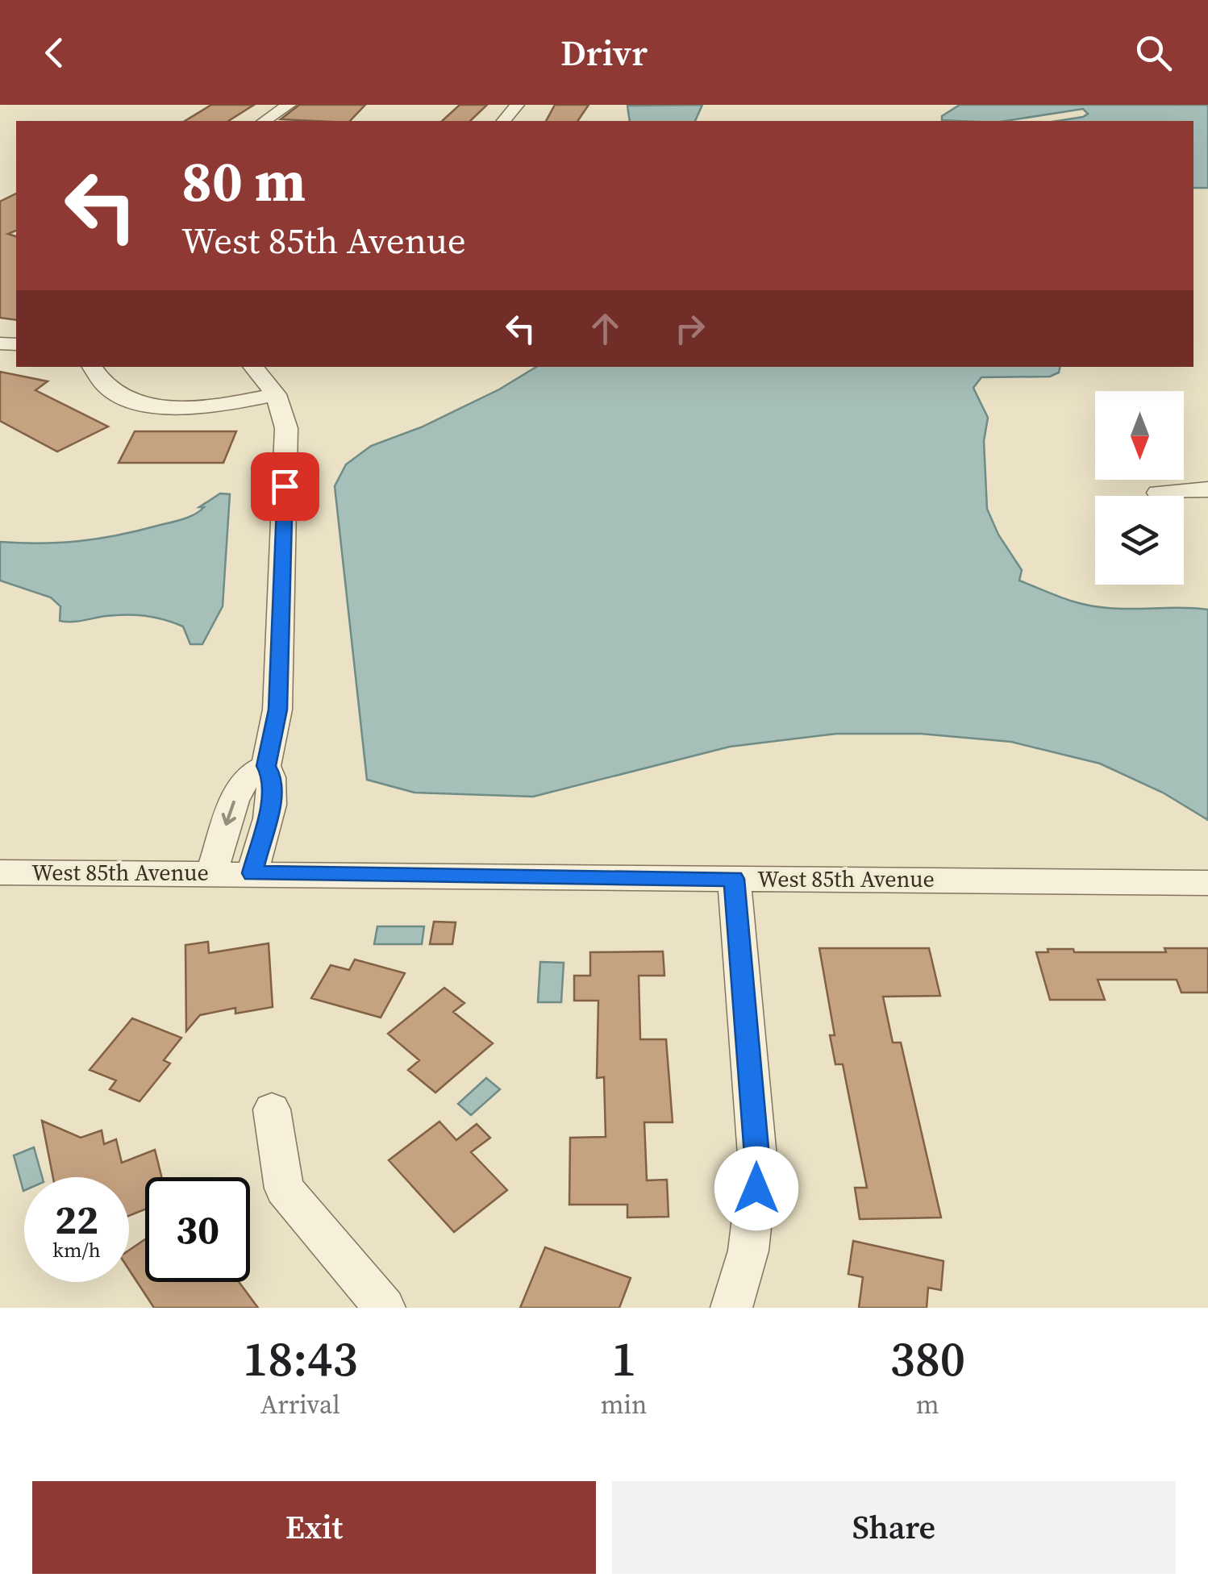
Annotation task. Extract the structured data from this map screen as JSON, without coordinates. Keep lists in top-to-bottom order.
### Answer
{
  "streets": {
    "street": ["West 85th Avenue"]
  },
  "north": "bottom",
  "page": {
    "header": "Drivr",
    "turn": ["80 m", "West 85th Avenue"],
    "speed": "22 km/h",
    "limit": "30",
    "eta": [
      "18:43",
      "Arrival",
      "1",
      "min",
      "380",
      "m"
    ],
    "buttons": ["Exit", "Share"]
  }
}
